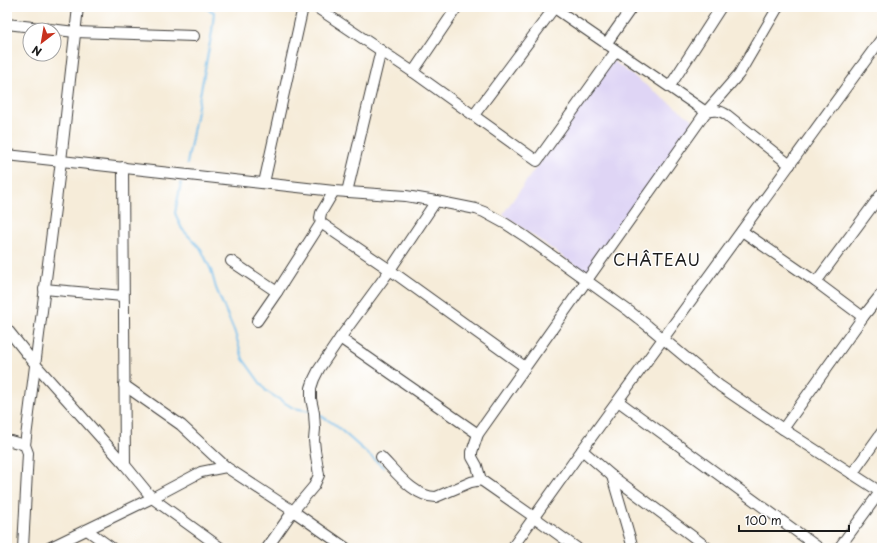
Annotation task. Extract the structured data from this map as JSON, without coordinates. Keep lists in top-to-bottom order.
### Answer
{
  "districts": ["CHÂTEAU"],
  "scale_bar": "100 m",
  "north": "bottom left"
}
